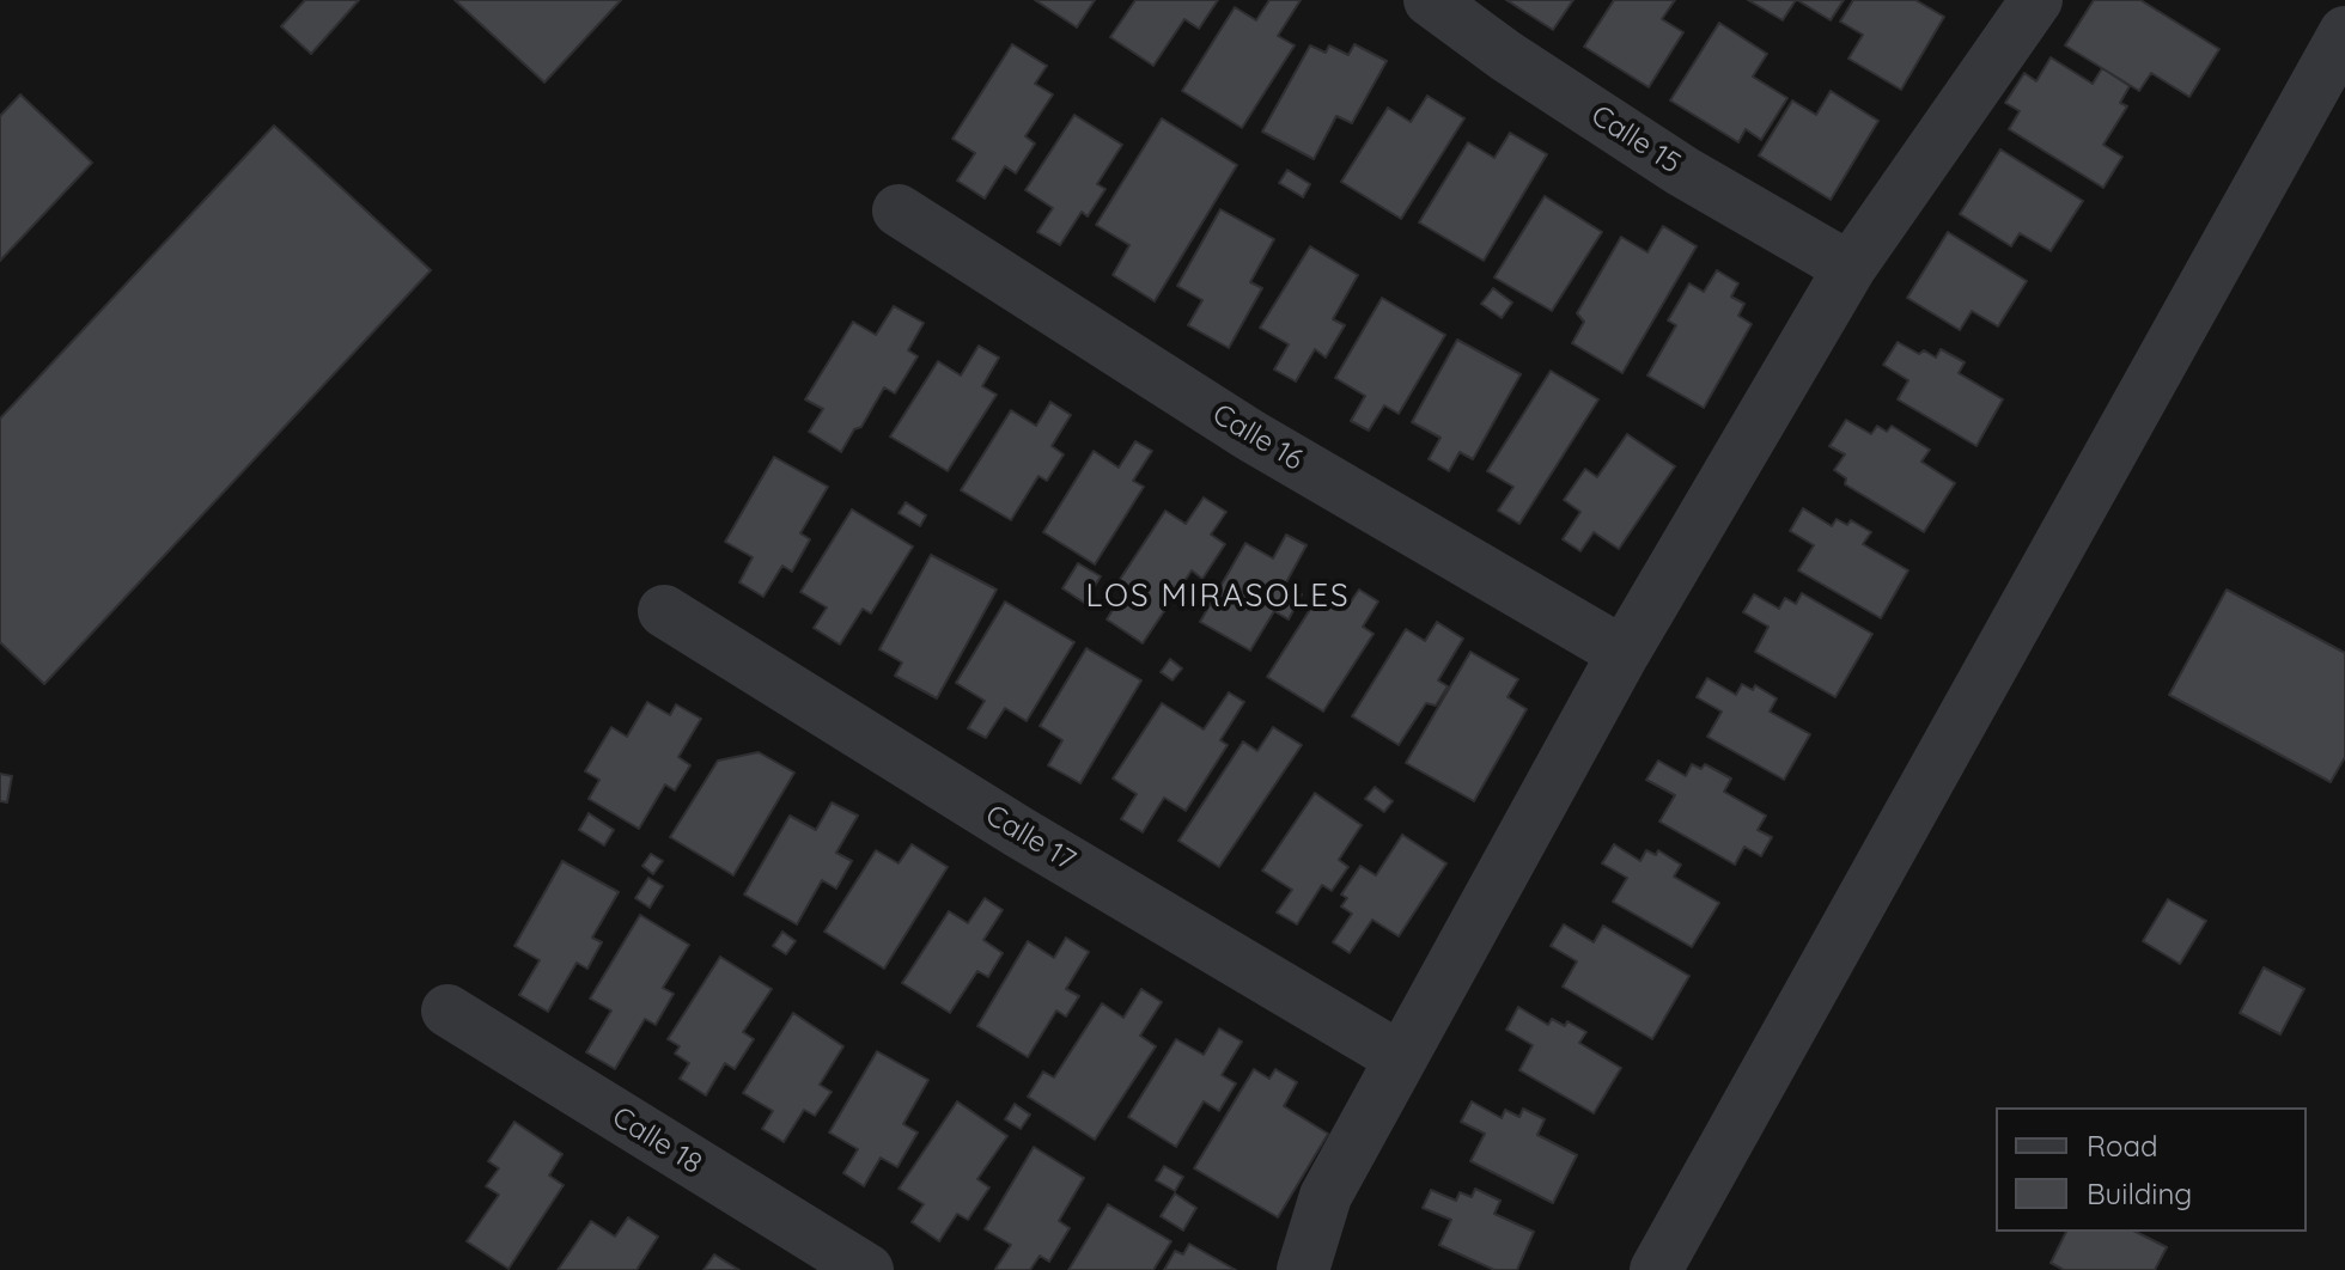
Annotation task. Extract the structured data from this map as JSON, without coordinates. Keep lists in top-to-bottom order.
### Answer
{
  "streets": {
    "street": [
      "Calle 15",
      "Calle 16",
      "Calle 17",
      "Calle 18"
    ]
  },
  "districts": ["LOS MIRASOLES"],
  "legend": ["Road", "Building"]
}
